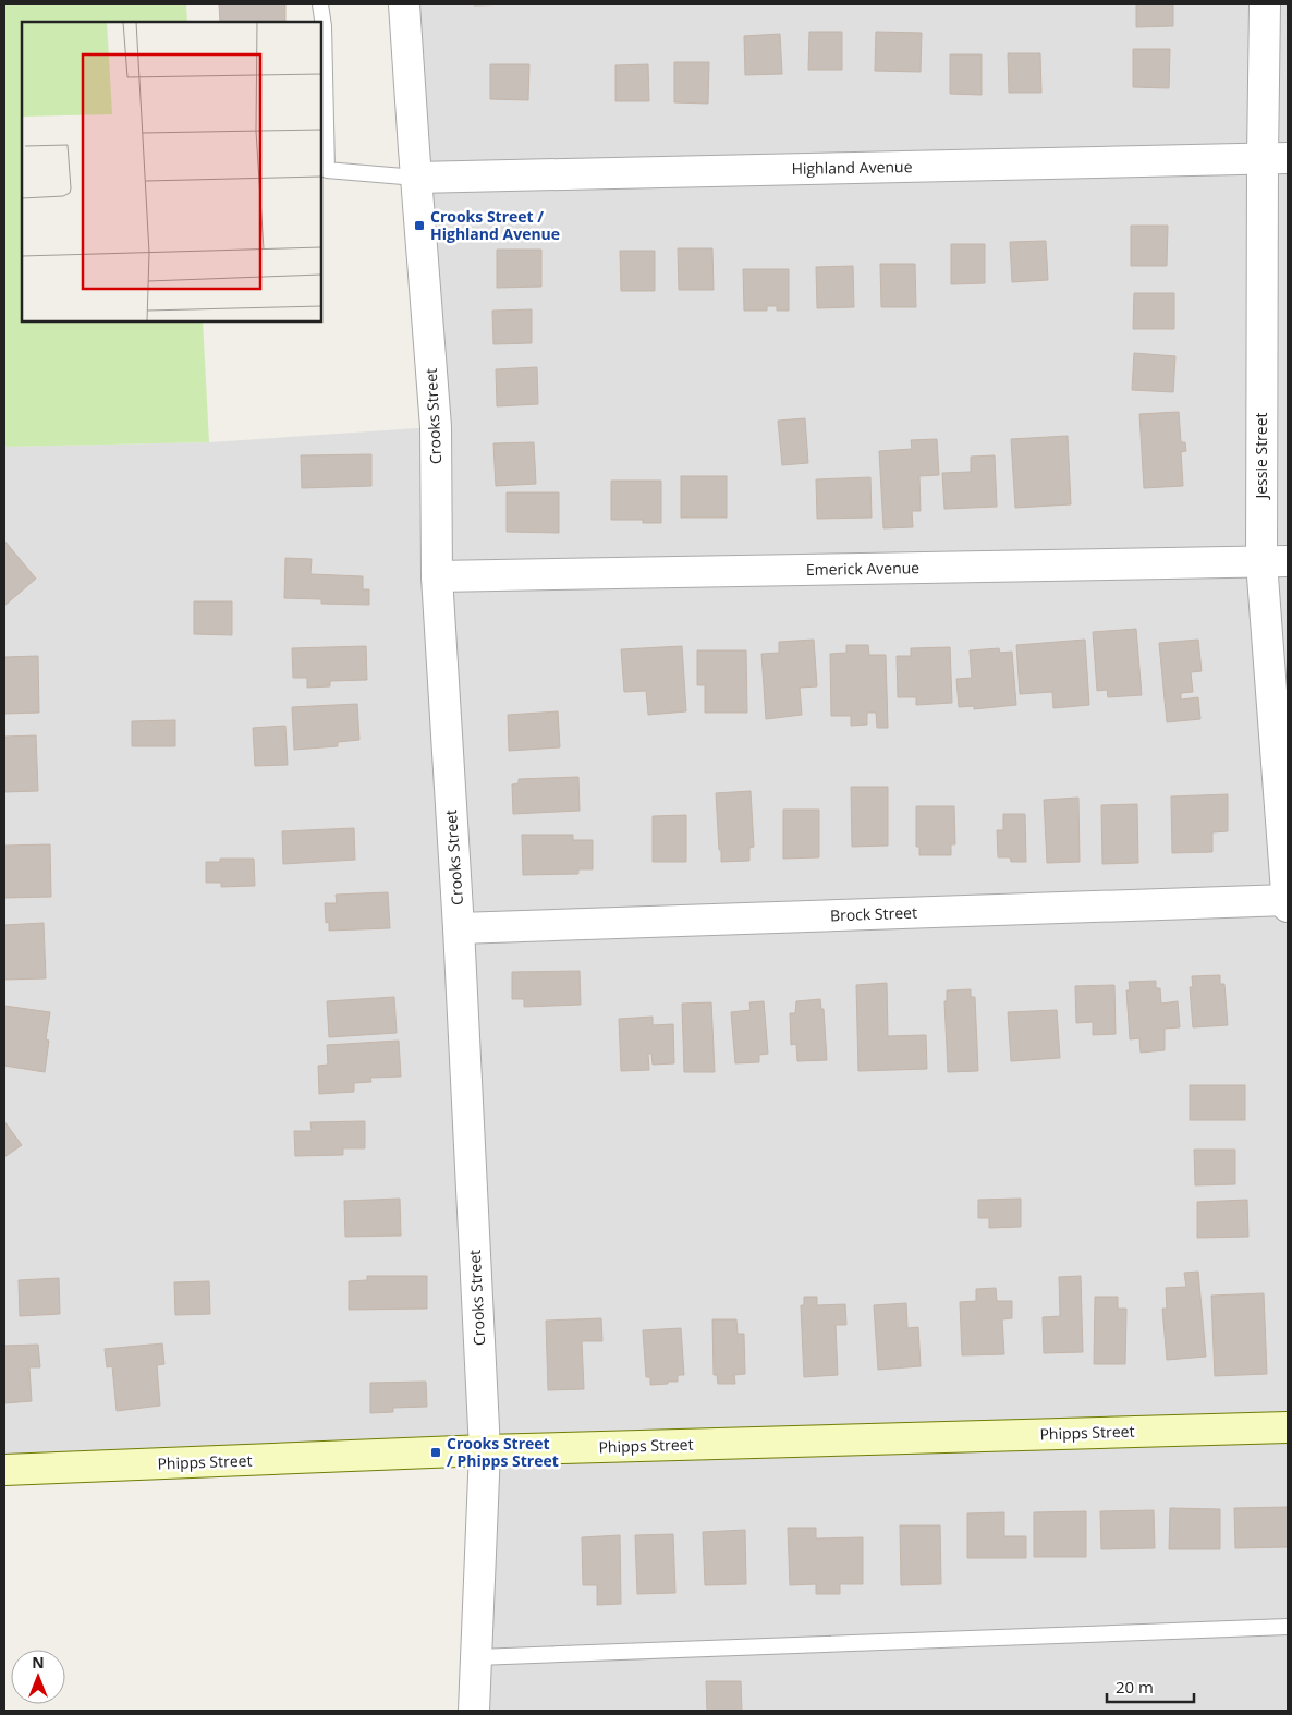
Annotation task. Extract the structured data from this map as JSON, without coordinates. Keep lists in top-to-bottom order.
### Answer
{
  "streets": {
    "main road": ["Phipps Street"],
    "street": [
      "Highland Avenue",
      "Crooks Street",
      "Jessie Street",
      "Emerick Avenue",
      "Brock Street"
    ]
  },
  "crossings": [
    ["Highland Avenue", "Crooks Street"],
    ["Highland Avenue", "Jessie Street"],
    ["Crooks Street", "Emerick Avenue"],
    ["Crooks Street", "Brock Street"],
    ["Crooks Street", "Phipps Street"],
    ["Jessie Street", "Emerick Avenue"],
    ["Jessie Street", "Brock Street"]
  ],
  "places": {
    "transit": ["Crooks Street / Highland Avenue", "Crooks Street / Phipps Street"]
  },
  "scale_bar": "20 m",
  "north": "top"
}
